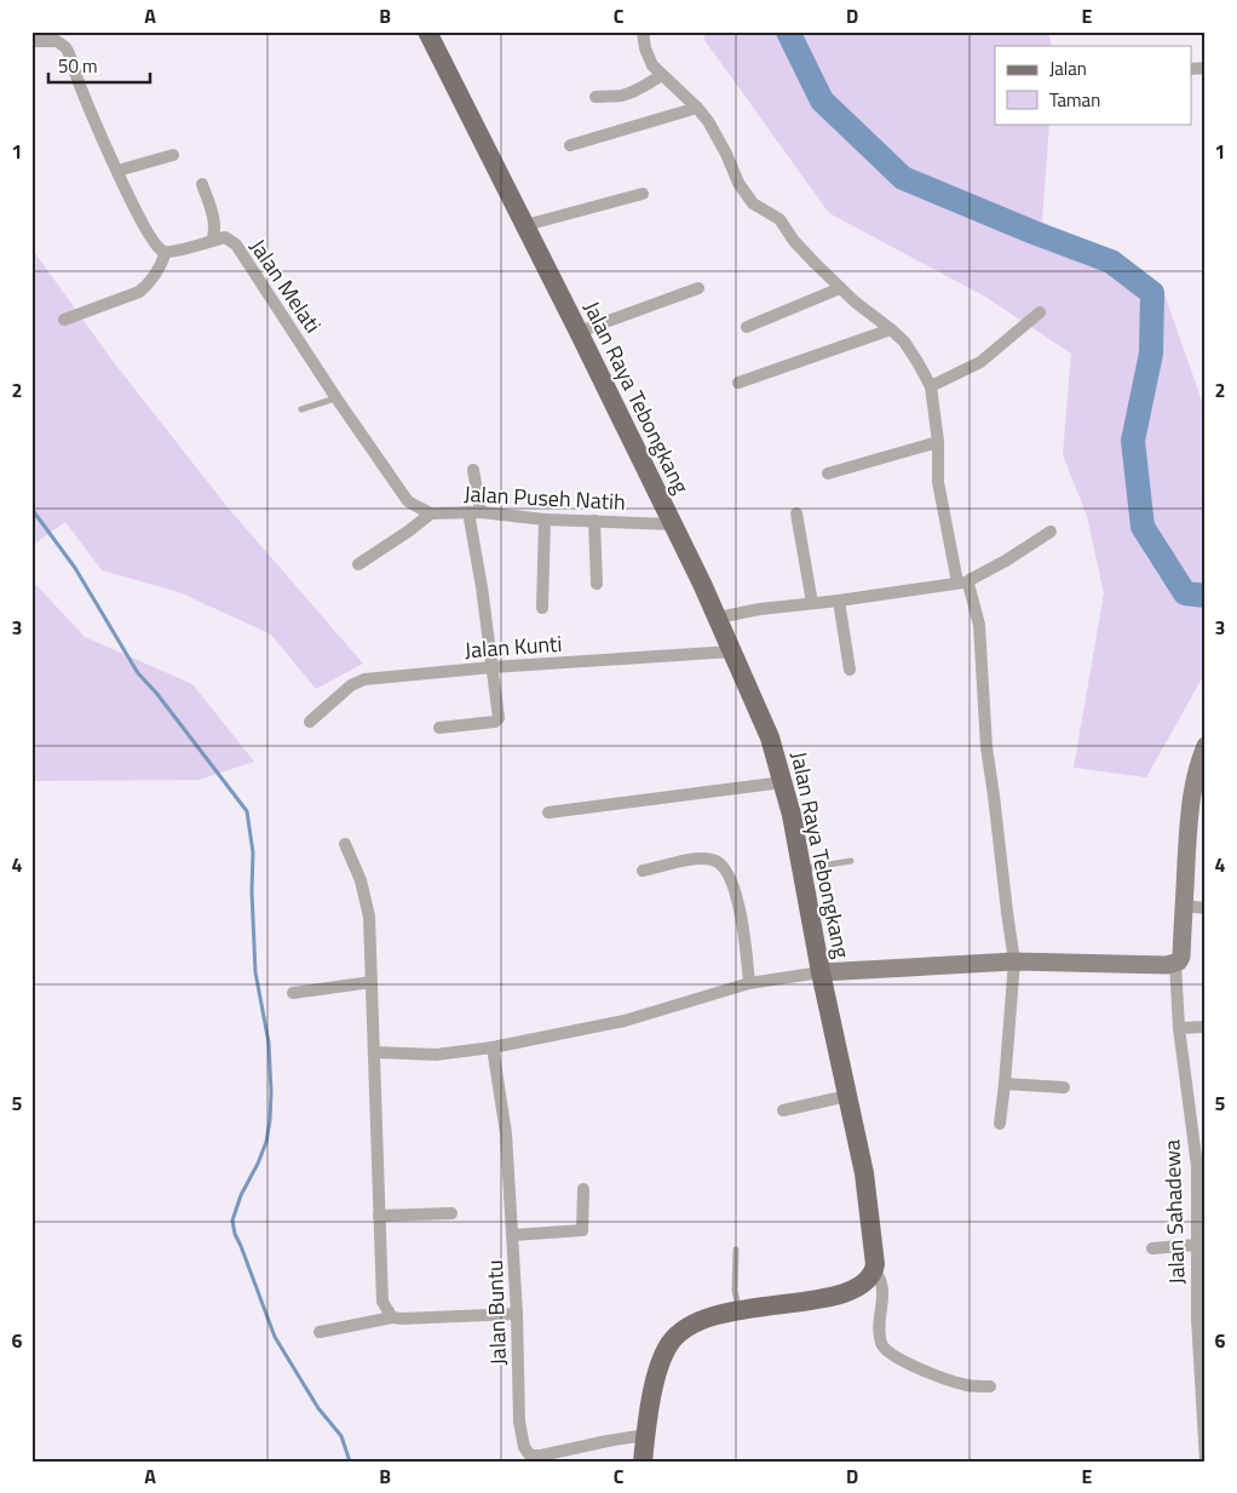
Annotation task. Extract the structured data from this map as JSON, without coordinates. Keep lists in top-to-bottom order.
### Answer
{
  "streets": {
    "main road": ["Jalan Raya Tebongkang"],
    "street": [
      "Jalan Melati",
      "Jalan Puseh Natih",
      "Jalan Kunti",
      "Jalan Sahadewa",
      "Jalan Buntu"
    ]
  },
  "crossings": [
    ["Jalan Melati", "Jalan Puseh Natih"],
    ["Jalan Raya Tebongkang", "Jalan Puseh Natih"],
    ["Jalan Raya Tebongkang", "Jalan Kunti"]
  ],
  "legend": ["Jalan", "Taman"],
  "scale_bar": "50 m",
  "grid": {
    "columns": [
      "A",
      "B",
      "C",
      "D",
      "E"
    ],
    "rows": [
      "1",
      "2",
      "3",
      "4",
      "5",
      "6"
    ]
  }
}
